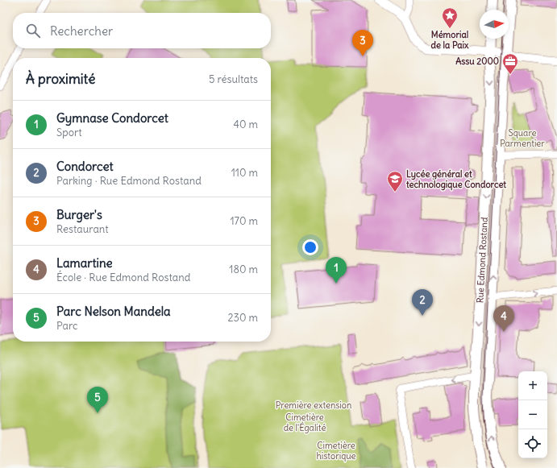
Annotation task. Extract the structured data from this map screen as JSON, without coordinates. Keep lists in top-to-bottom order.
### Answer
{
  "streets": {
    "main road": ["Rue Edmond Rostand"]
  },
  "parks": [
    "Square Parmentier",
    "Première extension",
    "Cimetière de l'Égalité",
    "Cimetière historique"
  ],
  "places": {
    "place": ["Mémorial de la Paix"],
    "office": ["Assu 2000"],
    "school or university": ["Lycée général et technologique Condorcet"]
  },
  "north": "right",
  "page": {
    "search": "Rechercher",
    "pins": [
      "3",
      "1",
      "2",
      "4",
      "5"
    ],
    "heading": ["À proximité", "5 résultats"],
    "list": [
      {
        "mark": "1",
        "name": "Gymnase Condorcet",
        "note": "Sport",
        "value": "40 m"
      },
      {
        "mark": "2",
        "name": "Condorcet",
        "note": "Parking · Rue Edmond Rostand",
        "value": "110 m"
      },
      {
        "mark": "3",
        "name": "Burger's",
        "note": "Restaurant",
        "value": "170 m"
      },
      {
        "mark": "4",
        "name": "Lamartine",
        "note": "École · Rue Edmond Rostand",
        "value": "180 m"
      },
      {
        "mark": "5",
        "name": "Parc Nelson Mandela",
        "note": "Parc",
        "value": "230 m"
      }
    ],
    "map_buttons": ["+", "−"]
  }
}
